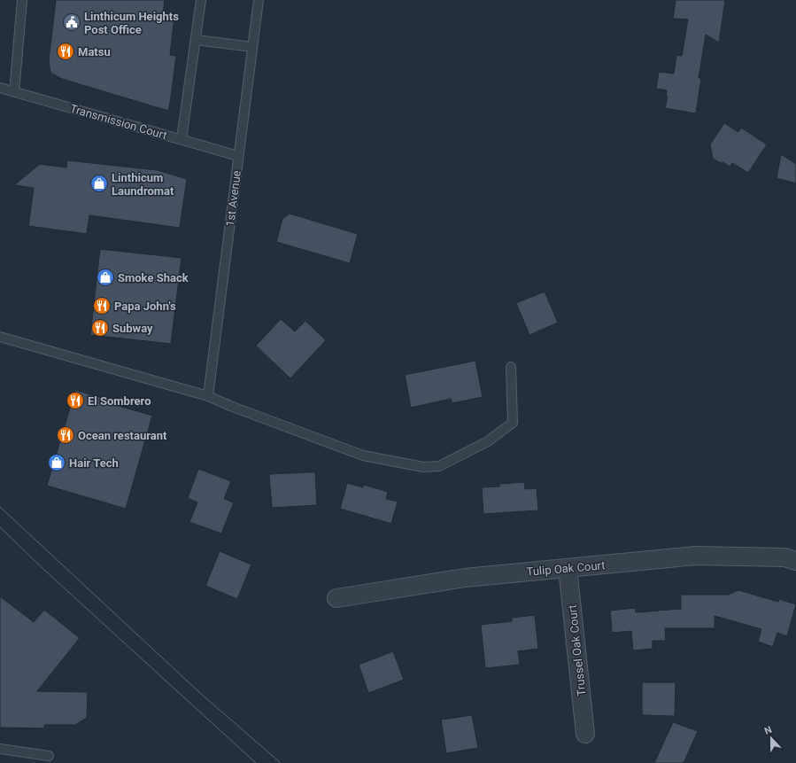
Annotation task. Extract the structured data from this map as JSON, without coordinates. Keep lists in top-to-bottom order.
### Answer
{
  "streets": {
    "street": ["Tulip Oak Court", "Trussel Oak Court"],
    "lane": ["Transmission Court", "1st Avenue"]
  },
  "crossings": [
    ["Transmission Court", "1st Avenue"],
    ["Tulip Oak Court", "Trussel Oak Court"]
  ],
  "places": {
    "public building": ["Linthicum Heights Post Office"],
    "restaurant": [
      "Matsu",
      "Papa John's",
      "Subway",
      "El Sombrero",
      "Ocean restaurant"
    ],
    "shop": ["Linthicum Laundromat", "Smoke Shack", "Hair Tech"]
  },
  "north": "top"
}
